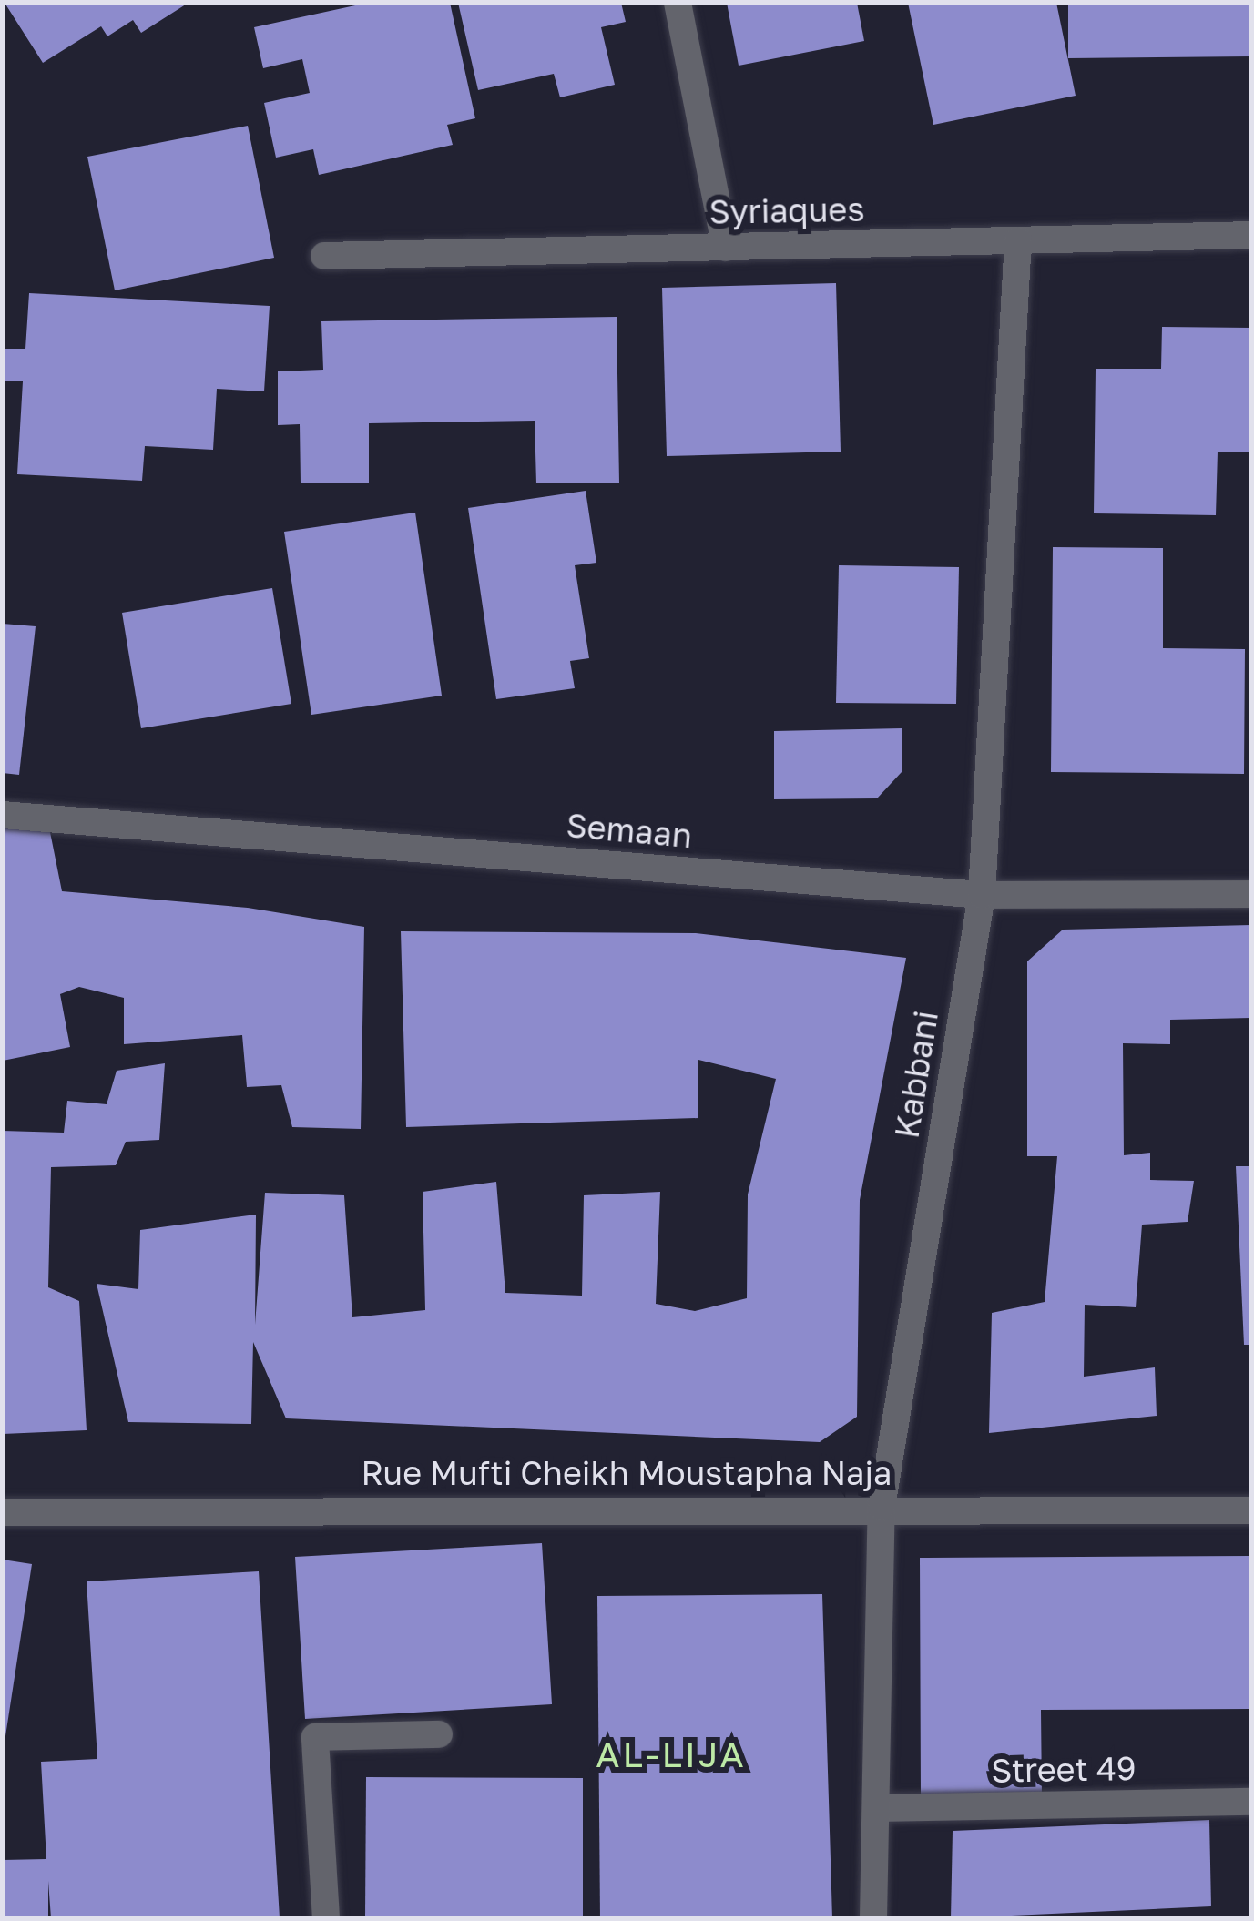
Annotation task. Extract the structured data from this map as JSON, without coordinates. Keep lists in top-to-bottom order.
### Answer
{
  "streets": {
    "street": [
      "Syriaques",
      "Semaan",
      "Kabbani",
      "Rue Mufti Cheikh Moustapha Naja",
      "Street 49"
    ]
  },
  "crossings": [
    ["Syriaques", "Kabbani"],
    ["Semaan", "Kabbani"],
    ["Kabbani", "Rue Mufti Cheikh Moustapha Naja"],
    ["Kabbani", "Street 49"]
  ],
  "districts": ["AL-LIJA"]
}
